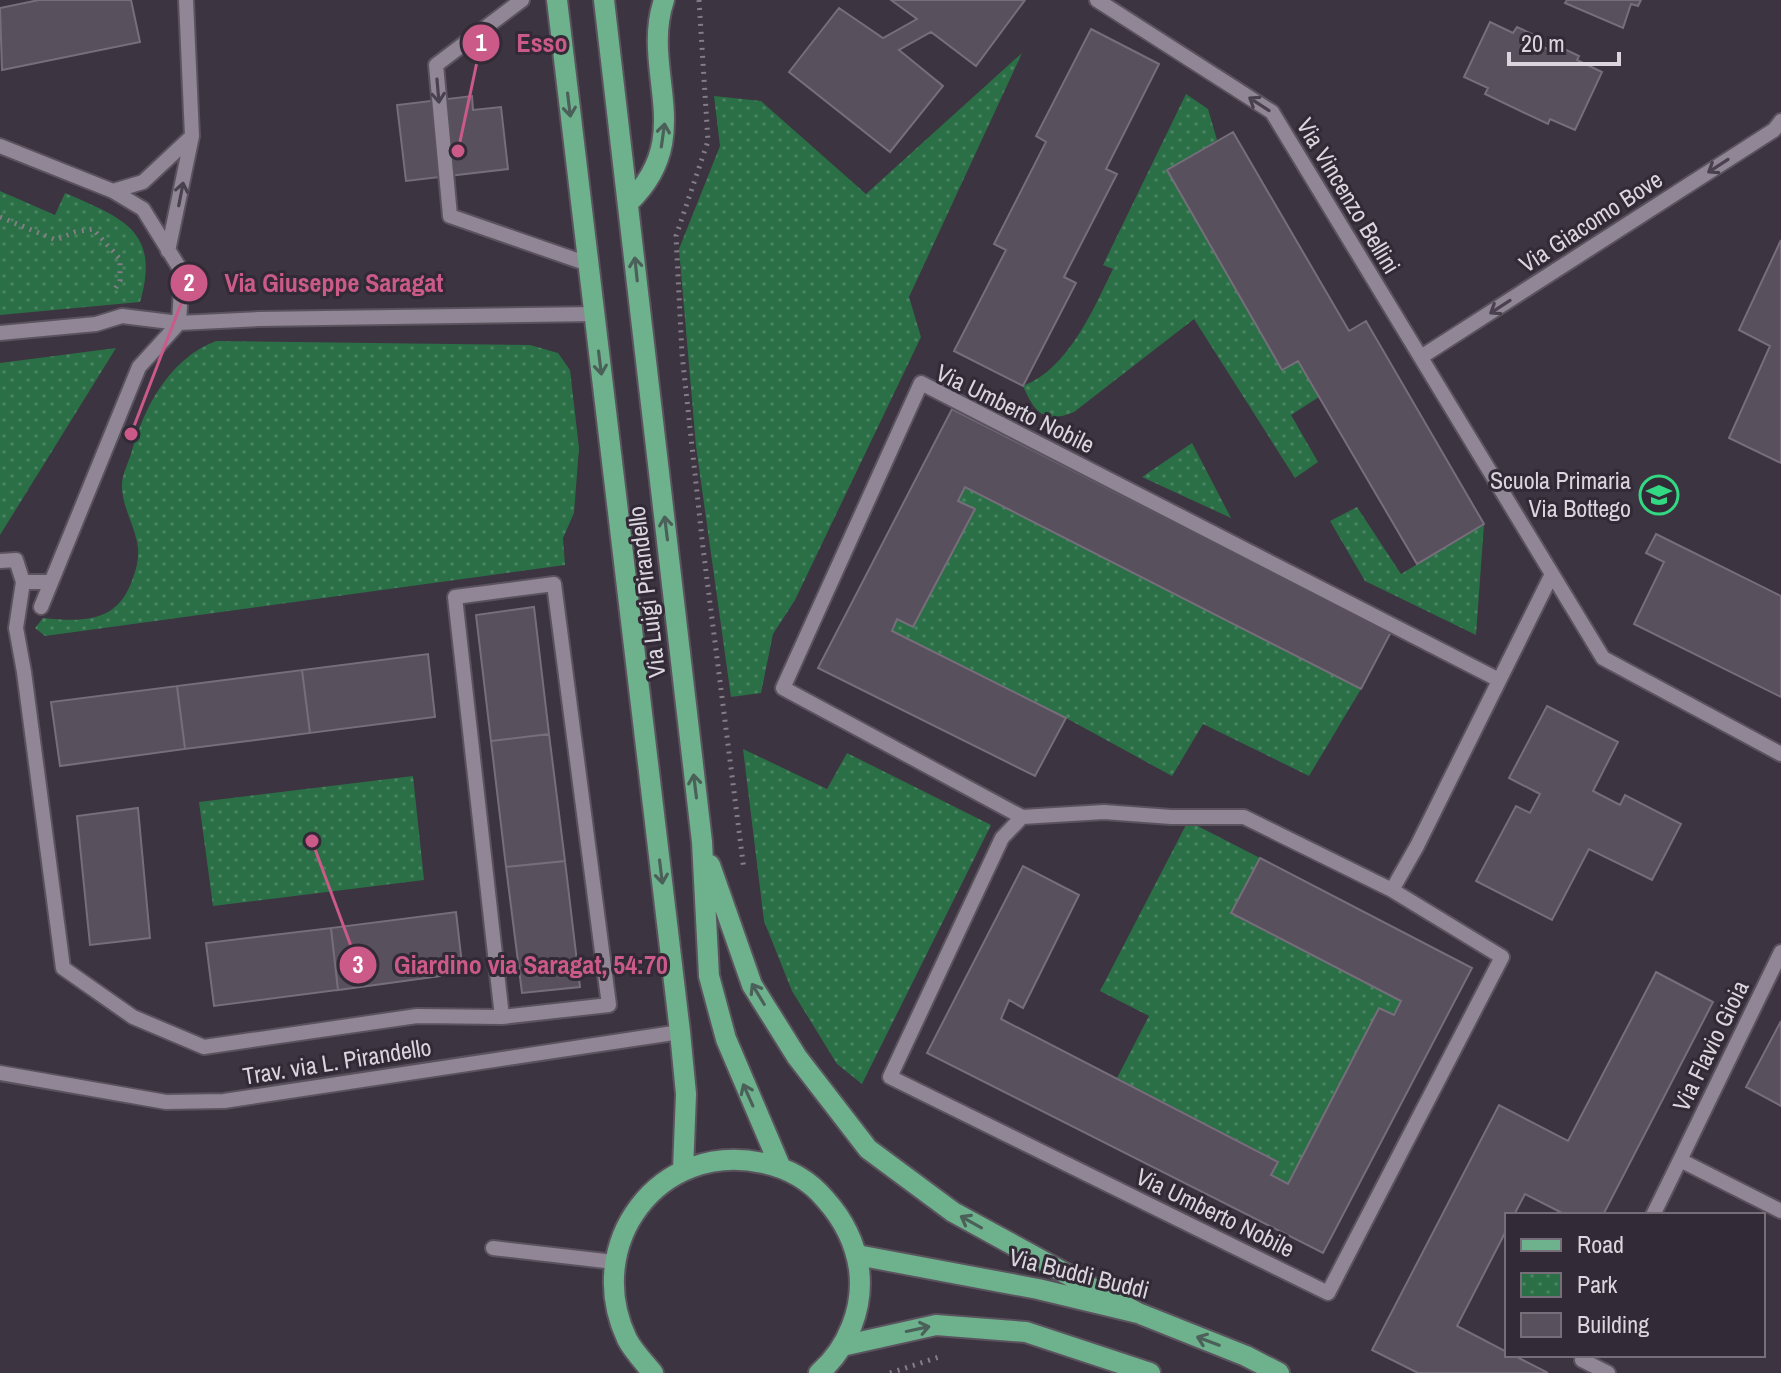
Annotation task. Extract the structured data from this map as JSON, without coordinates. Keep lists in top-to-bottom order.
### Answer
{
  "streets": {
    "main road": ["Via Luigi Pirandello", "Via Buddi Buddi"],
    "street": [
      "Via Vincenzo Bellini",
      "Via Giacomo Bove",
      "Via Umberto Nobile",
      "Via Flavio Gioia",
      "Trav. via L. Pirandello"
    ]
  },
  "crossings": [
    ["Via Vincenzo Bellini", "Via Giacomo Bove"],
    ["Via Luigi Pirandello", "Trav. via L. Pirandello"]
  ],
  "one_way": ["Via Vincenzo Bellini", "Via Giacomo Bove"],
  "places": {
    "other": ["Esso", "Via Giuseppe Saragat", "Giardino via Saragat, 54:70"],
    "school or university": ["Scuola Primaria Via Bottego"]
  },
  "legend": ["Road", "Park", "Building"],
  "scale_bar": "20 m"
}
